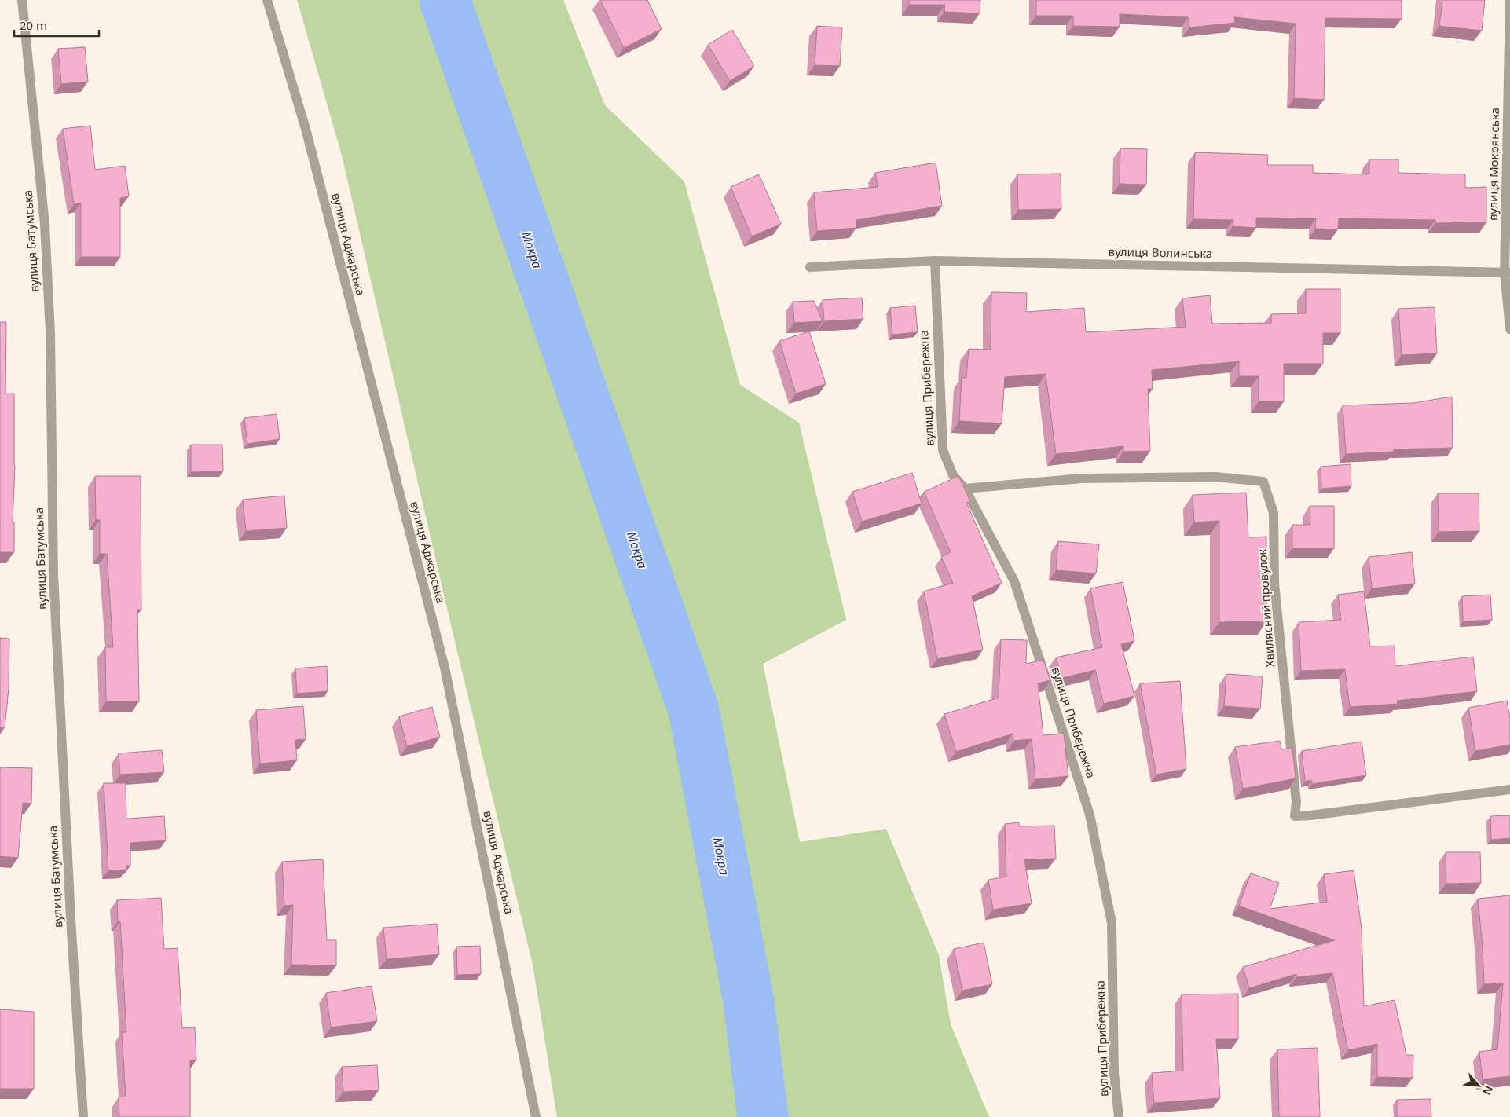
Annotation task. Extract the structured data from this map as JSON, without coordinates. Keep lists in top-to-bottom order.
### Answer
{
  "streets": {
    "street": [
      "вулиця Мокрянська",
      "вулиця Батумська",
      "вулиця Аджарська",
      "вулиця Волинська",
      "вулиця Прибережна",
      "Хвилясний провулок"
    ]
  },
  "crossings": [
    ["вулиця Мокрянська", "вулиця Волинська"],
    ["вулиця Волинська", "вулиця Прибережна"],
    ["вулиця Прибережна", "Хвилясний провулок"]
  ],
  "water": ["Мокра"],
  "scale_bar": "20 m",
  "north": "bottom right"
}
